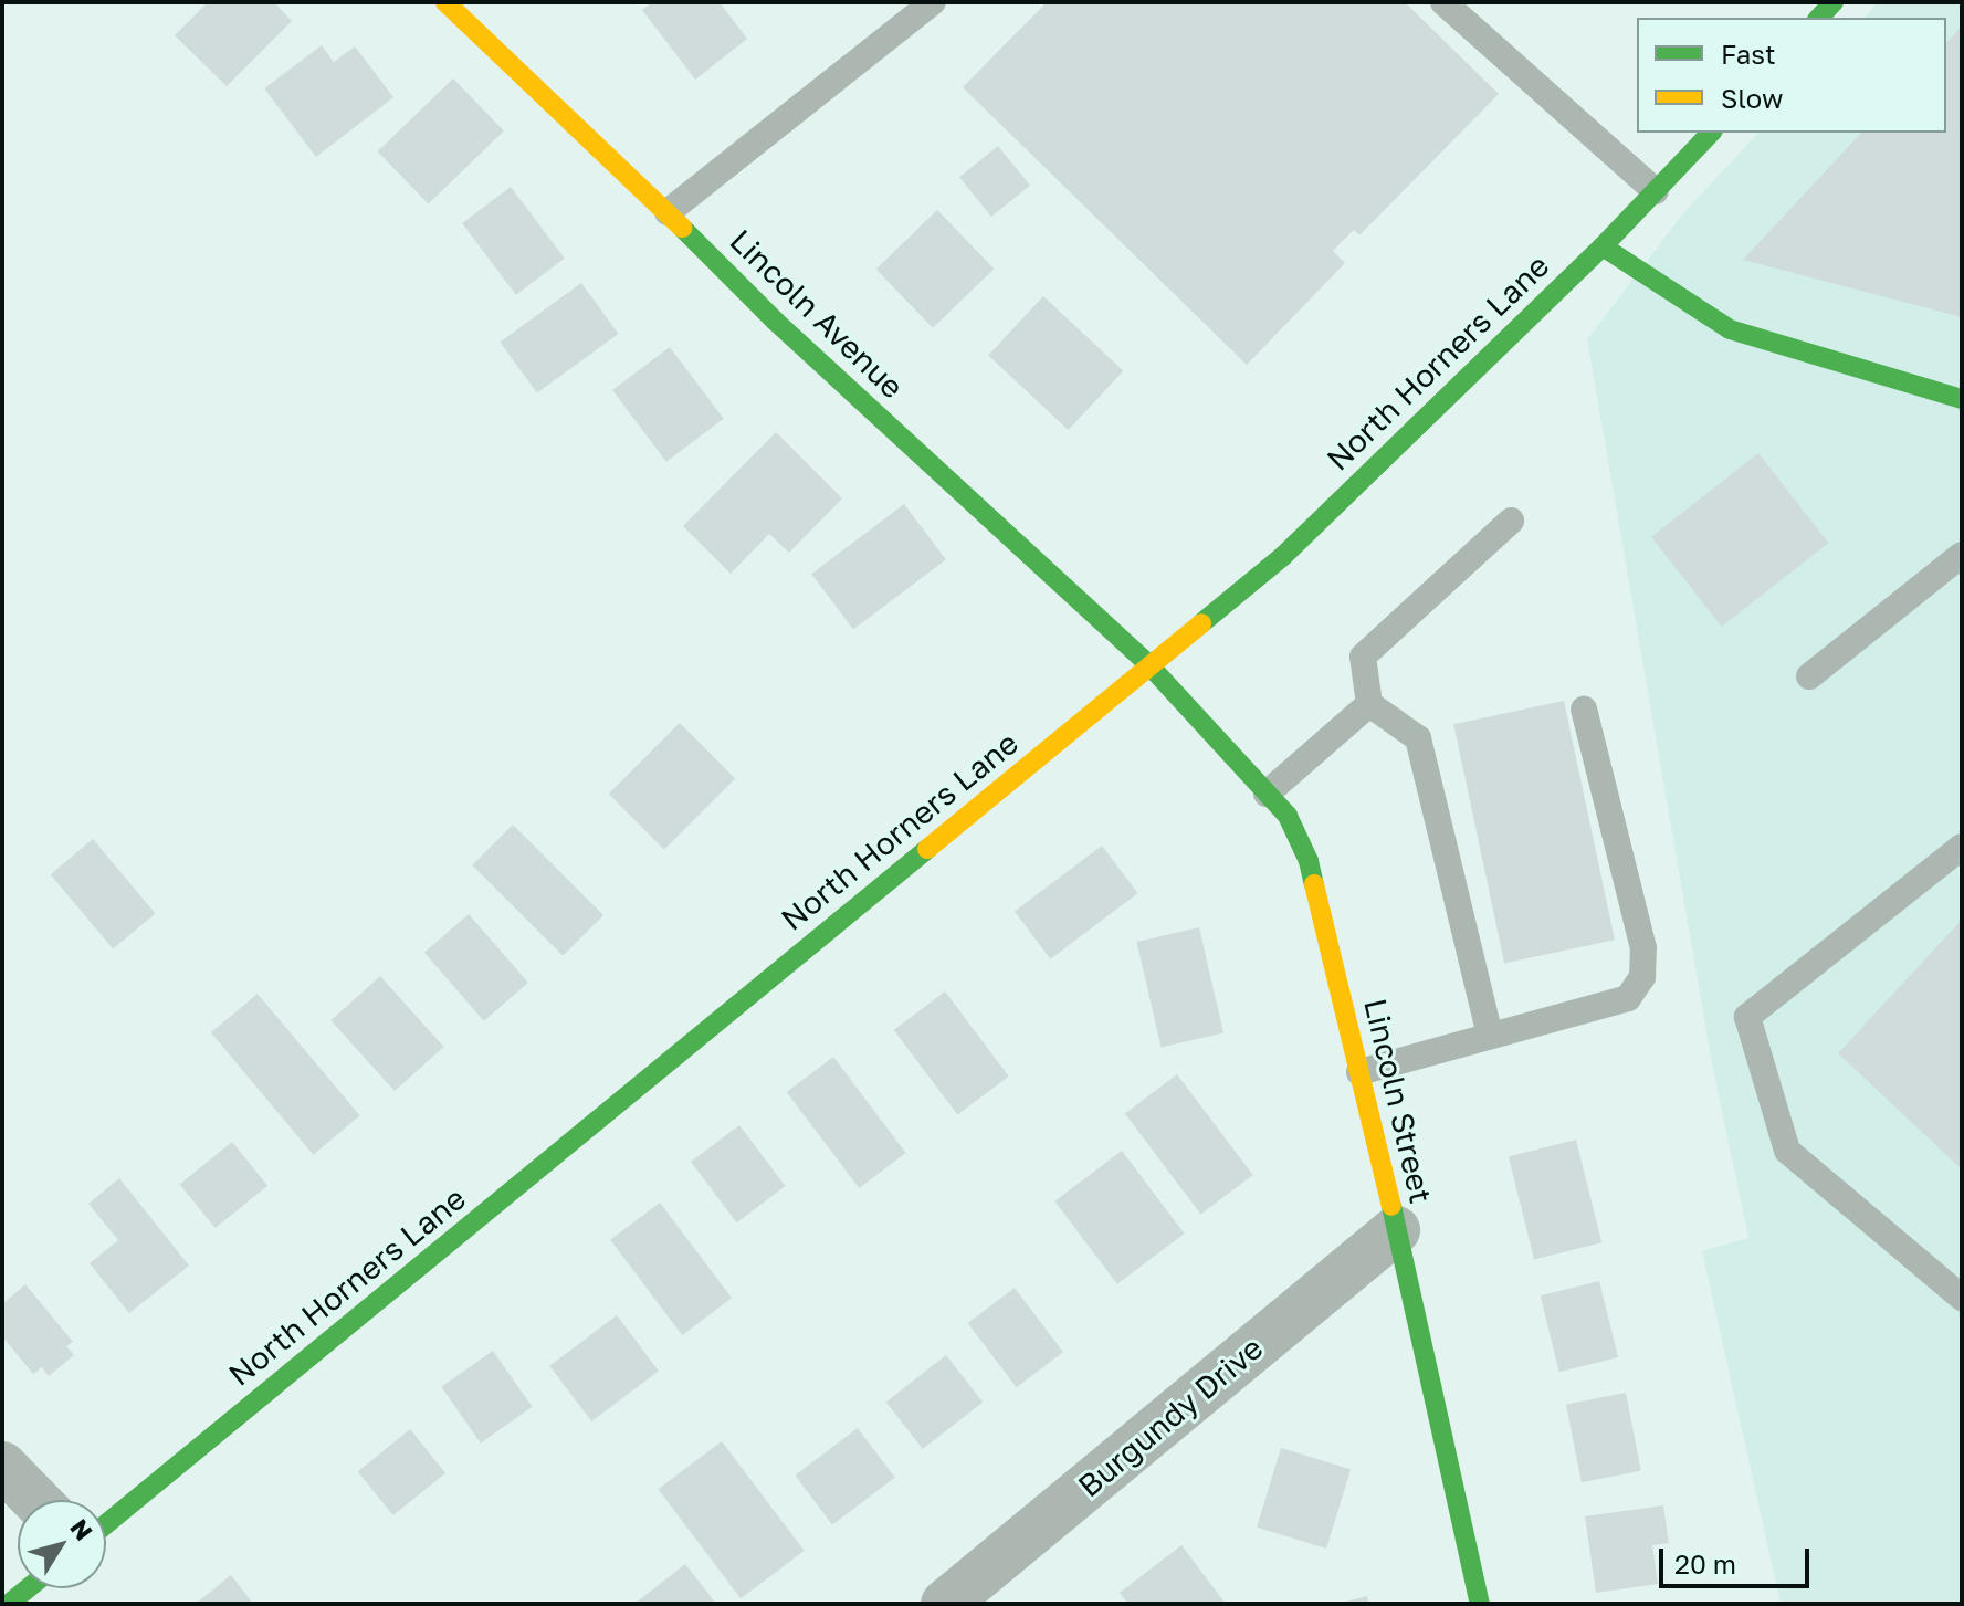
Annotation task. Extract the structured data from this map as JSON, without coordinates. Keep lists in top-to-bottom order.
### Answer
{
  "streets": {
    "street": [
      "Lincoln Avenue",
      "North Horners Lane",
      "Lincoln Street",
      "Burgundy Drive"
    ]
  },
  "crossings": [
    ["Lincoln Avenue", "North Horners Lane"],
    ["Lincoln Avenue", "Lincoln Street"],
    ["North Horners Lane", "Lincoln Street"],
    ["Lincoln Street", "Burgundy Drive"]
  ],
  "legend": ["Fast", "Slow"],
  "scale_bar": "20 m",
  "north": "top right"
}
